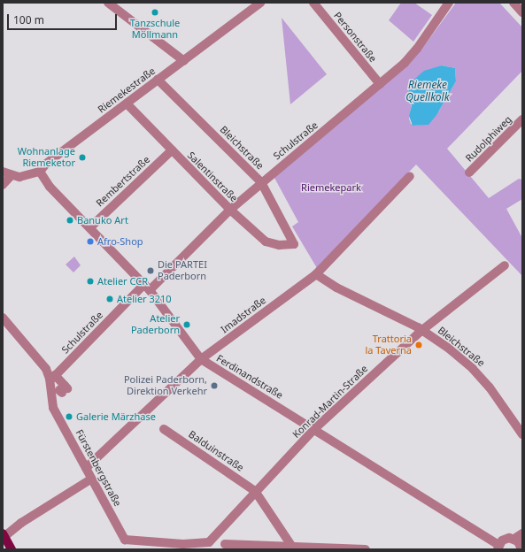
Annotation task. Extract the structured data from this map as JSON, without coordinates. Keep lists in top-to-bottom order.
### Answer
{
  "streets": {
    "street": [
      "Personstraße",
      "Riemekestraße",
      "Rudolphiweg",
      "Schulstraße",
      "Bleichstraße",
      "Salentinstraße",
      "Rembertstraße",
      "Imadstraße",
      "Ferdinandstraße",
      "Konrad-Martin-Straße",
      "Balduinstraße",
      "Fürstenbergstraße"
    ]
  },
  "crossings": [
    ["Personstraße", "Schulstraße"],
    ["Riemekestraße", "Bleichstraße"],
    ["Riemekestraße", "Salentinstraße"],
    ["Riemekestraße", "Ferdinandstraße"],
    ["Schulstraße", "Bleichstraße"],
    ["Schulstraße", "Salentinstraße"],
    ["Schulstraße", "Ferdinandstraße"],
    ["Schulstraße", "Fürstenbergstraße"],
    ["Bleichstraße", "Salentinstraße"],
    ["Bleichstraße", "Imadstraße"],
    ["Bleichstraße", "Konrad-Martin-Straße"],
    ["Salentinstraße", "Rembertstraße"],
    ["Rembertstraße", "Ferdinandstraße"],
    ["Imadstraße", "Ferdinandstraße"],
    ["Imadstraße", "Fürstenbergstraße"],
    ["Ferdinandstraße", "Konrad-Martin-Straße"],
    ["Konrad-Martin-Straße", "Balduinstraße"],
    ["Konrad-Martin-Straße", "Fürstenbergstraße"]
  ],
  "water": ["Riemeke Quellkolk"],
  "parks": ["Riemekepark"],
  "places": [
    "Tanzschule Möllmann",
    "Wohnanlage Riemeketor",
    "Banuko Art",
    "Afro-Shop",
    "Die PARTEI Paderborn",
    "Atelier CCR",
    "Atelier 3210",
    "Atelier Paderborn",
    "Trattoria la Taverna",
    "Polizei Paderborn, Direktion Verkehr",
    "Galerie Märzhase"
  ],
  "scale_bar": "100 m"
}
